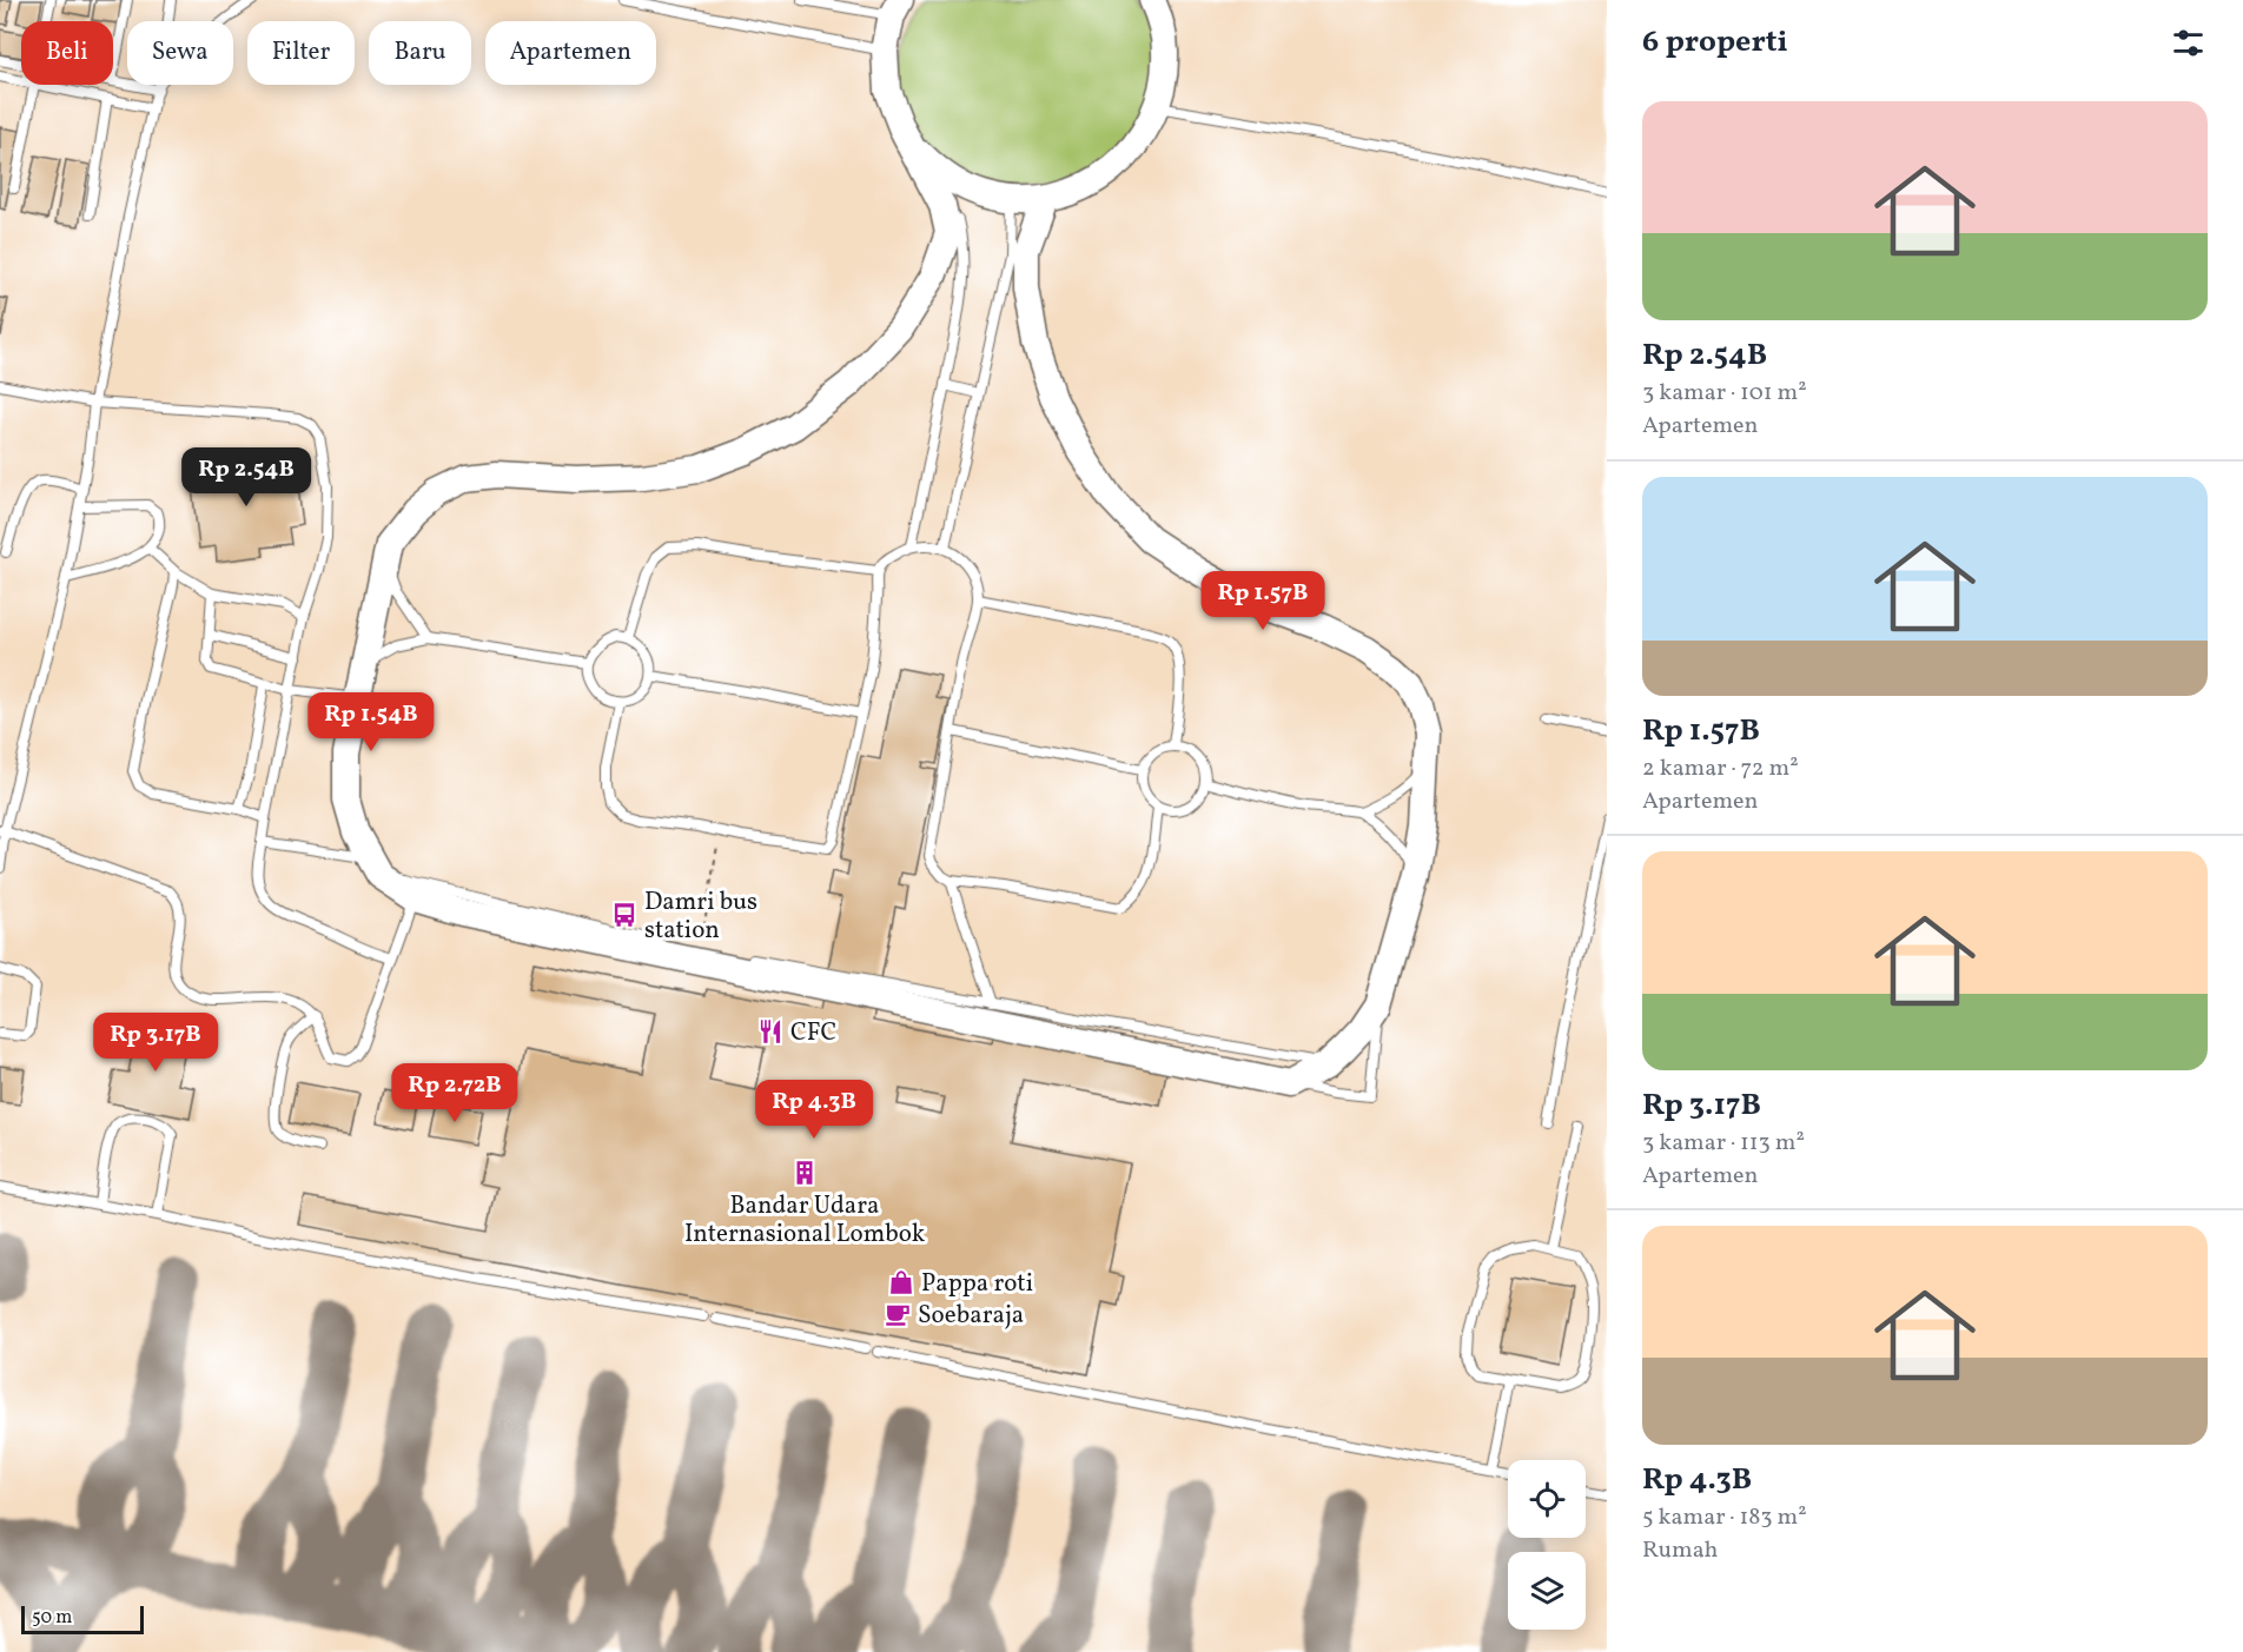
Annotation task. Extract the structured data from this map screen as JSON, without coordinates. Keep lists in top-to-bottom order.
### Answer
{
  "places": {
    "bus stop": ["Damri bus station"],
    "restaurant": ["CFC"],
    "building": ["Bandar Udara Internasional Lombok"],
    "shop": ["Pappa roti"],
    "cafe": ["Soebaraja"]
  },
  "scale_bar": "50 m",
  "page": {
    "heading": "6 properti",
    "chip": [
      "Beli",
      "Sewa",
      "Filter",
      "Baru",
      "Apartemen"
    ],
    "list": [
      {
        "name": "Rp 2.54B",
        "note": "3 kamar · 101 m² · Apartemen"
      },
      {
        "name": "Rp 1.57B",
        "note": "2 kamar · 72 m² · Apartemen"
      },
      {
        "name": "Rp 3.17B",
        "note": "3 kamar · 113 m² · Apartemen"
      },
      {
        "name": "Rp 4.3B",
        "note": "5 kamar · 183 m² · Rumah"
      }
    ],
    "price": [
      "Rp 2.54B",
      "Rp 1.57B",
      "Rp 1.54B",
      "Rp 3.17B",
      "Rp 2.72B",
      "Rp 4.3B"
    ],
    "scale": "50 m"
  }
}
